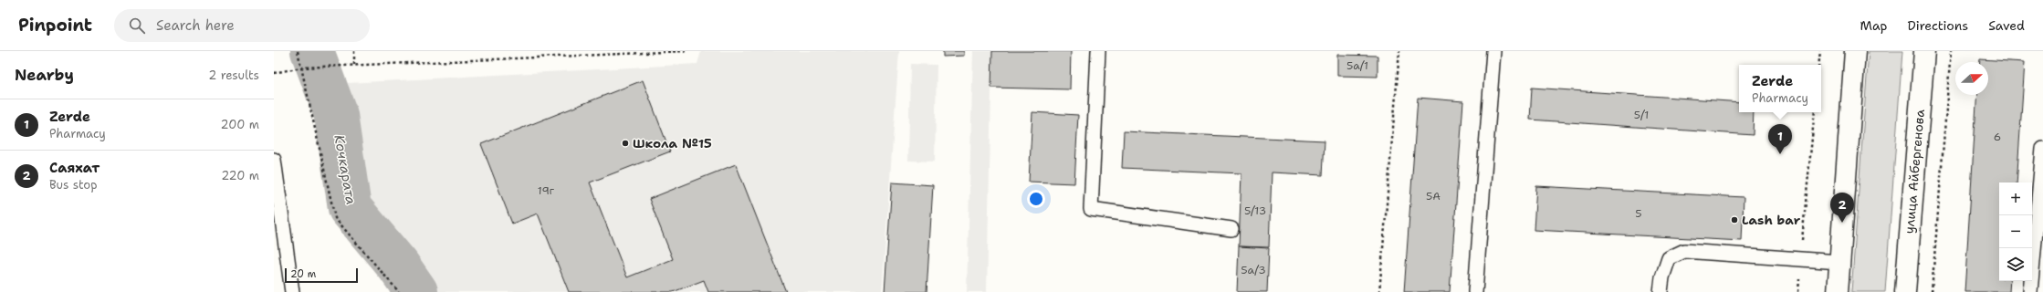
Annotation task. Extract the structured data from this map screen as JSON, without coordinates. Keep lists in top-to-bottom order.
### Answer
{
  "streets": {
    "street": ["улица Айбергенова"]
  },
  "water": ["Кочкарата"],
  "places": ["Школа №15", "Lash bar"],
  "house_numbers": [
    "5а/1",
    "5/1",
    "6",
    "19г",
    "5А",
    "5/13",
    "5",
    "5а/3"
  ],
  "scale_bar": "20 m",
  "north": "right",
  "page": {
    "header": "Pinpoint",
    "search": "Search here",
    "nav": ["Map", "Directions", "Saved"],
    "heading": ["Nearby", "2 results"],
    "popup": ["Zerde", "Pharmacy"],
    "list": [
      {
        "mark": "1",
        "name": "Zerde",
        "note": "Pharmacy",
        "value": "200 m"
      },
      {
        "mark": "2",
        "name": "Саяхат",
        "note": "Bus stop",
        "value": "220 m"
      }
    ],
    "pins": ["1", "2"],
    "map_buttons": ["+", "−"],
    "scale": "20 m"
  }
}
